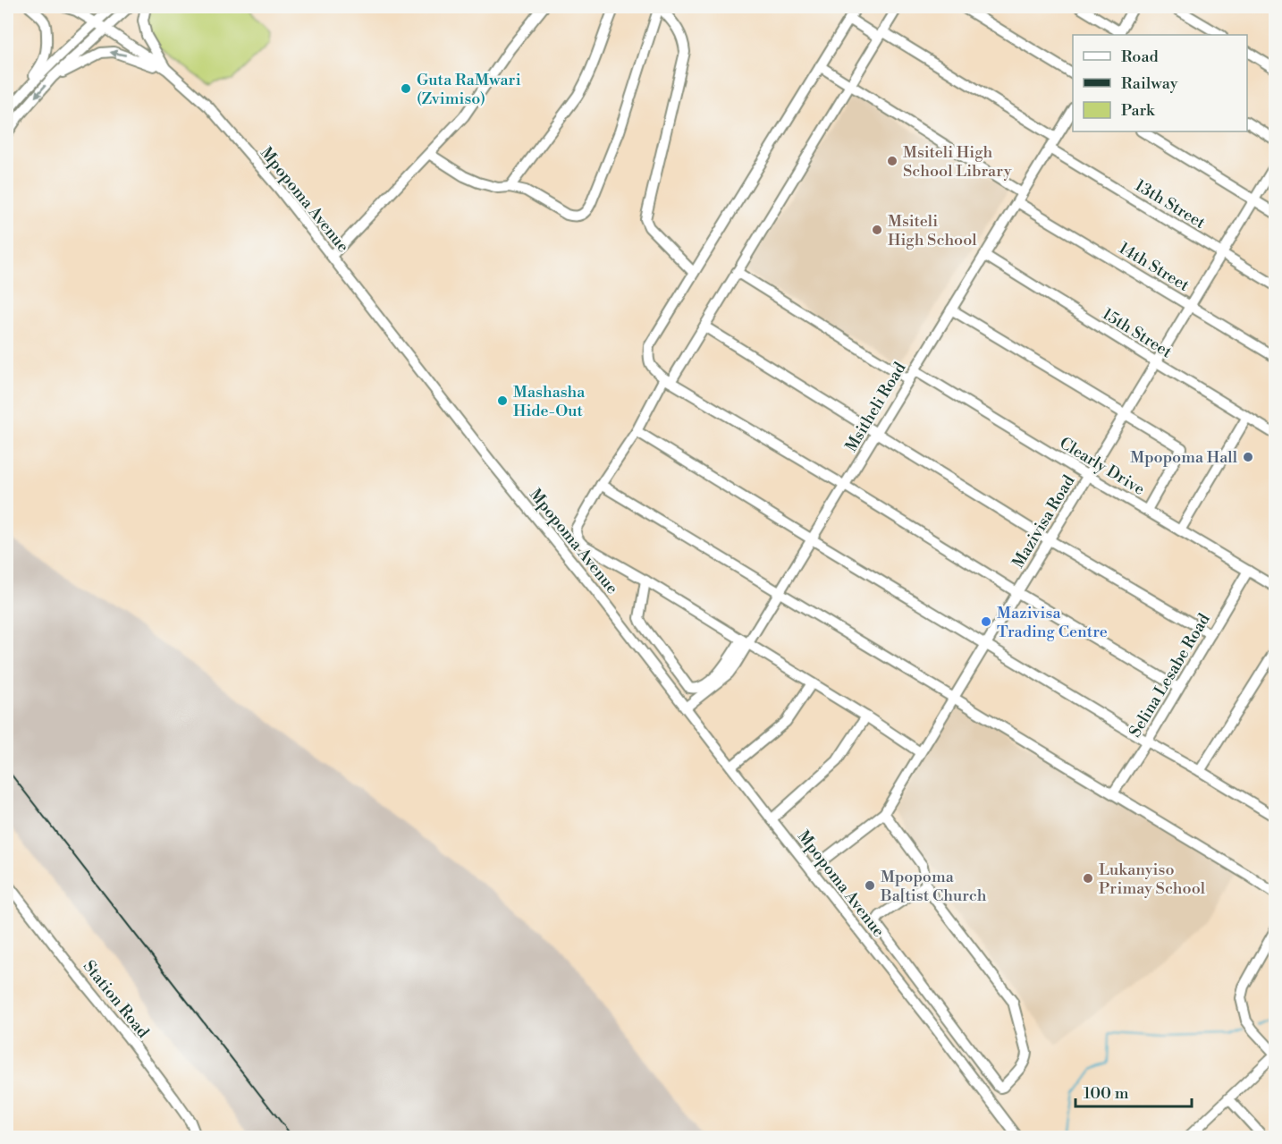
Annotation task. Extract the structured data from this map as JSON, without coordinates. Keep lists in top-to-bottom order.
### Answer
{
  "streets": {
    "street": [
      "Mpopoma Avenue",
      "13th Street",
      "14th Street",
      "15th Street",
      "Msitheli Road",
      "Clearly Drive",
      "Mazivisa Road",
      "Selina Lesabe Road",
      "Station Road"
    ]
  },
  "crossings": [
    ["Mpopoma Avenue", "Msitheli Road"],
    ["Mpopoma Avenue", "Mazivisa Road"],
    ["13th Street", "Msitheli Road"],
    ["13th Street", "Mazivisa Road"],
    ["14th Street", "Msitheli Road"],
    ["14th Street", "Mazivisa Road"],
    ["15th Street", "Msitheli Road"],
    ["15th Street", "Mazivisa Road"],
    ["Msitheli Road", "Clearly Drive"],
    ["Clearly Drive", "Mazivisa Road"],
    ["Clearly Drive", "Selina Lesabe Road"]
  ],
  "places": [
    "Guta RaMwari (Zvimiso)",
    "Msiteli High School Library",
    "Msiteli High School",
    "Mashasha Hide-Out",
    "Mpopoma Hall",
    "Mazivisa Trading Centre",
    "Lukanyiso Primay School",
    "Mpopoma Ba[tist Church"
  ],
  "legend": ["Road", "Railway", "Park"],
  "scale_bar": "100 m"
}
